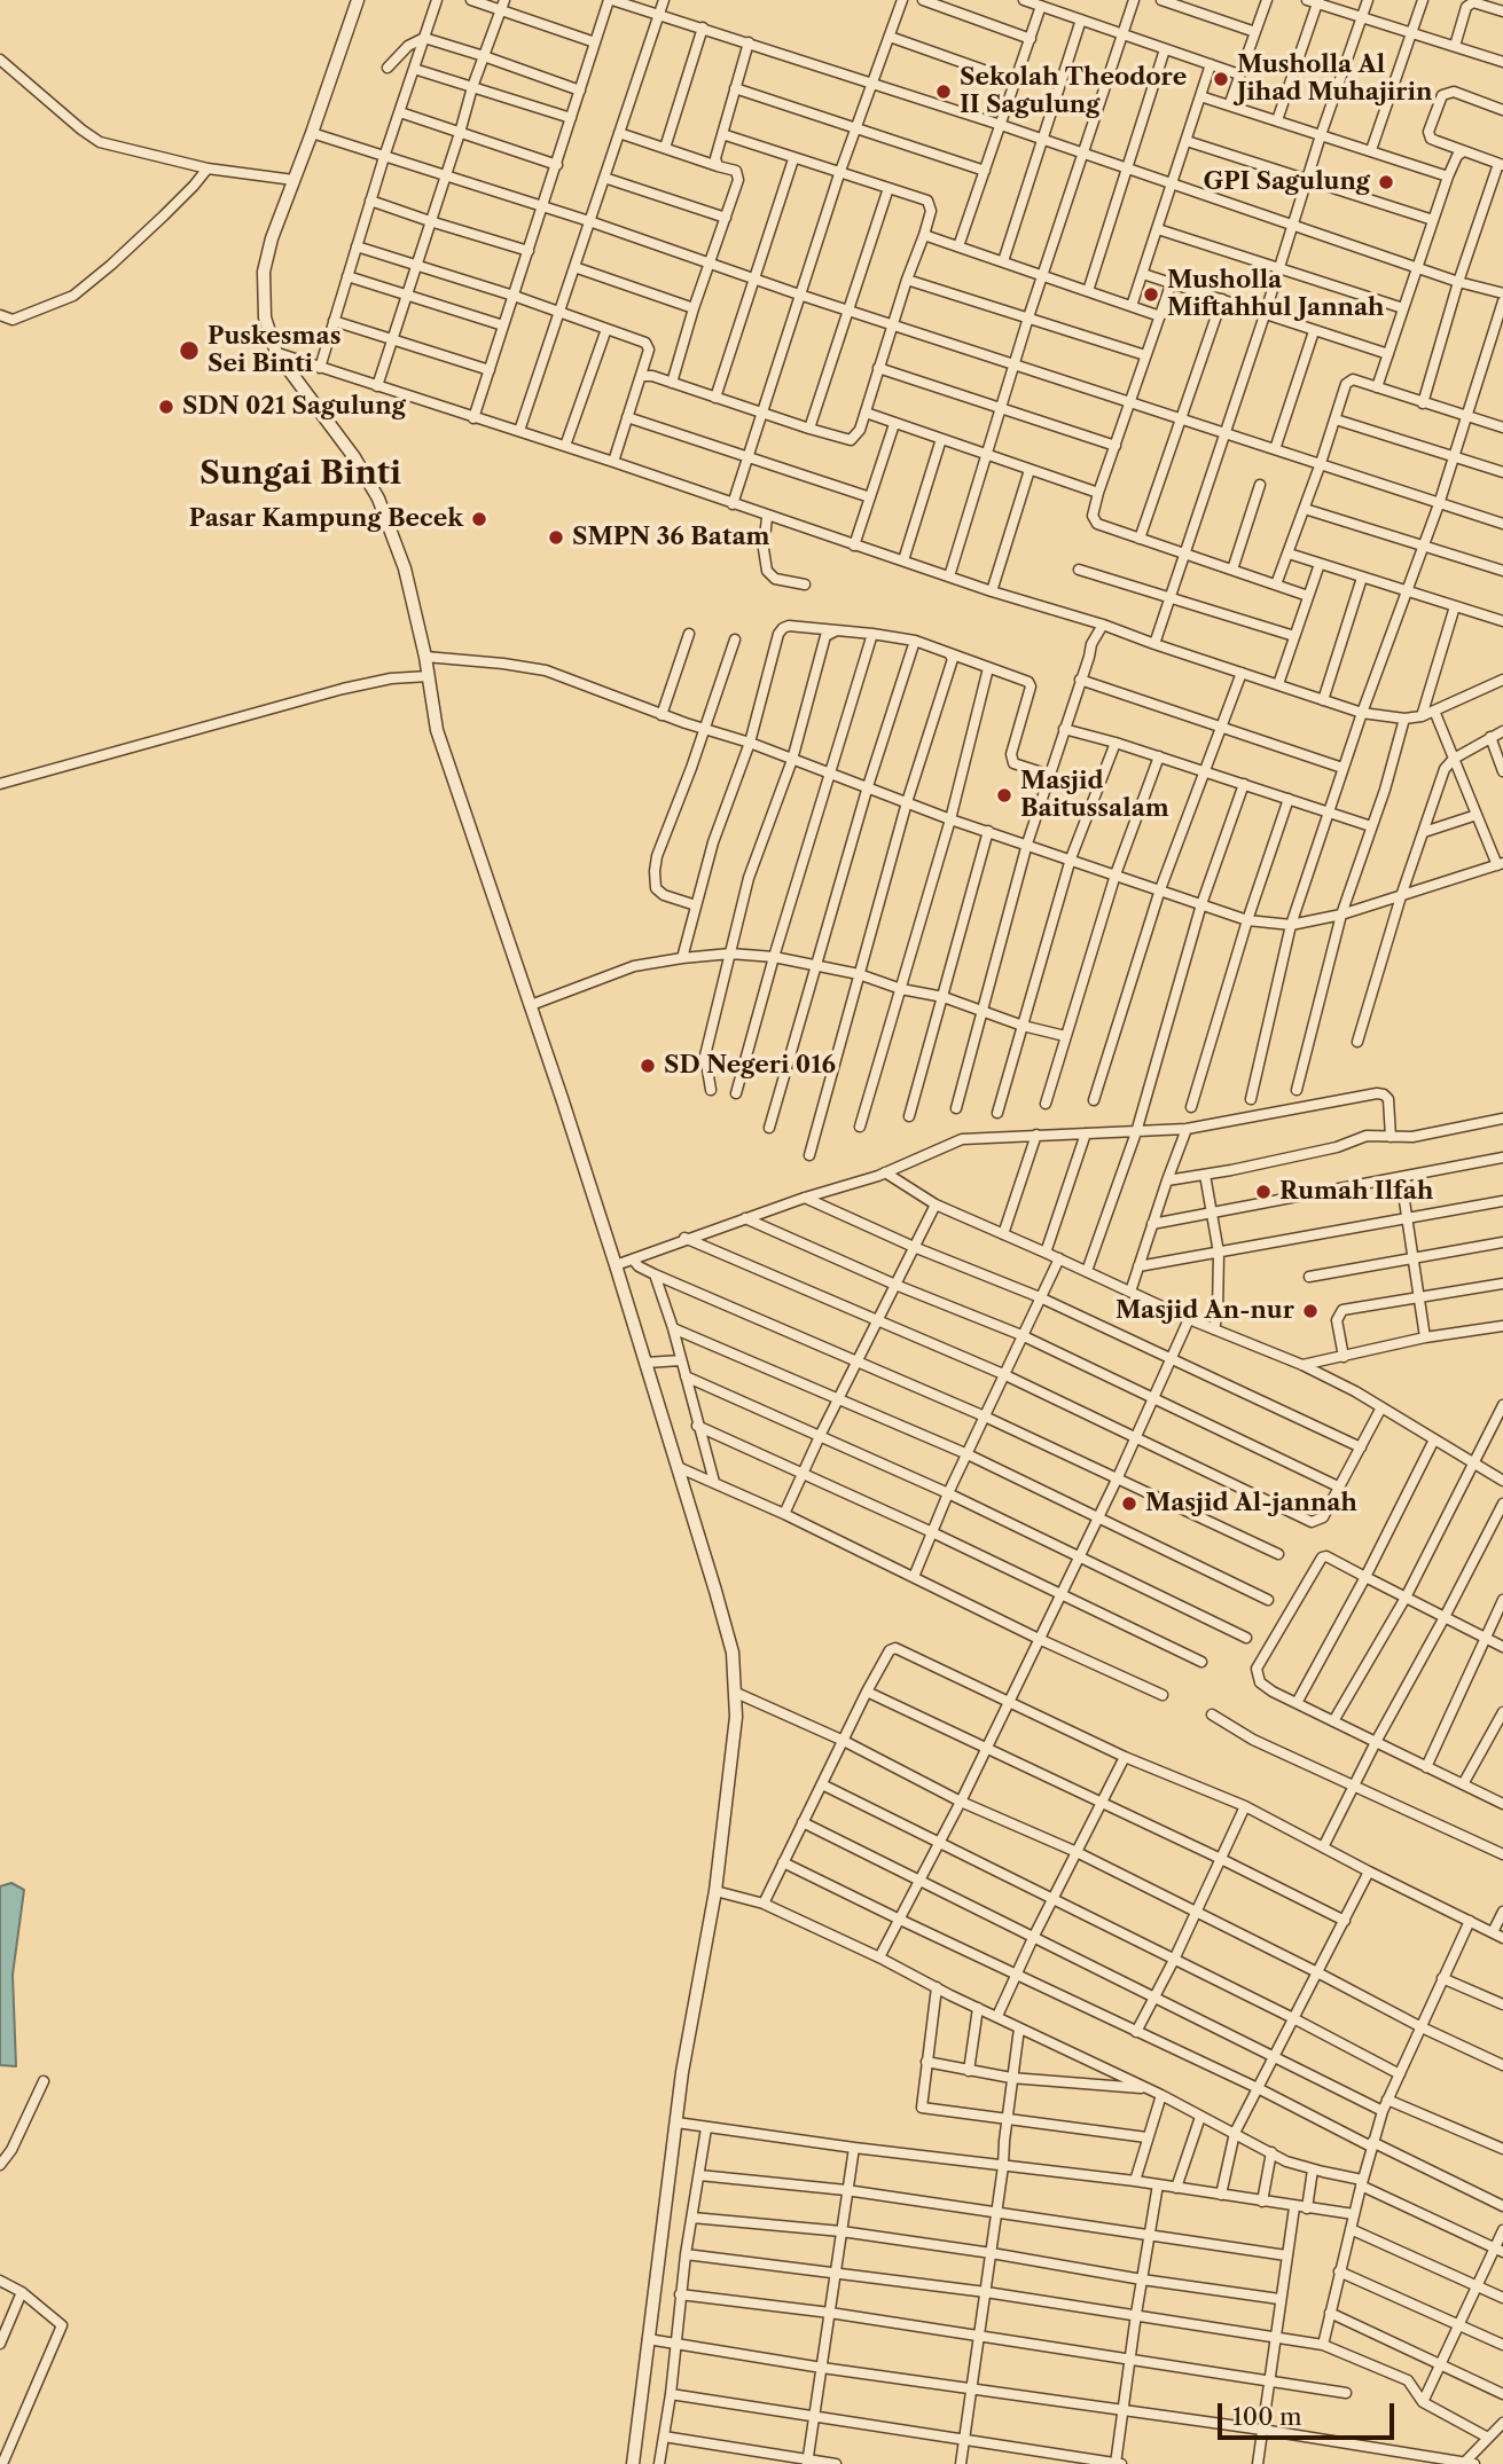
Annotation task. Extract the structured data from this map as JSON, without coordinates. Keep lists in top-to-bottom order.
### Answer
{
  "districts": ["Sungai Binti"],
  "places": [
    "Musholla Al Jihad Muhajirin",
    "Sekolah Theodore II Sagulung",
    "GPI Sagulung",
    "Musholla Miftahhul Jannah",
    "Puskesmas Sei Binti",
    "SDN 021 Sagulung",
    "Pasar Kampung Becek",
    "SMPN 36 Batam",
    "Masjid Baitussalam",
    "SD Negeri 016",
    "Rumah Ilfah",
    "Masjid An-nur",
    "Masjid Al-jannah"
  ],
  "scale_bar": "100 m"
}
